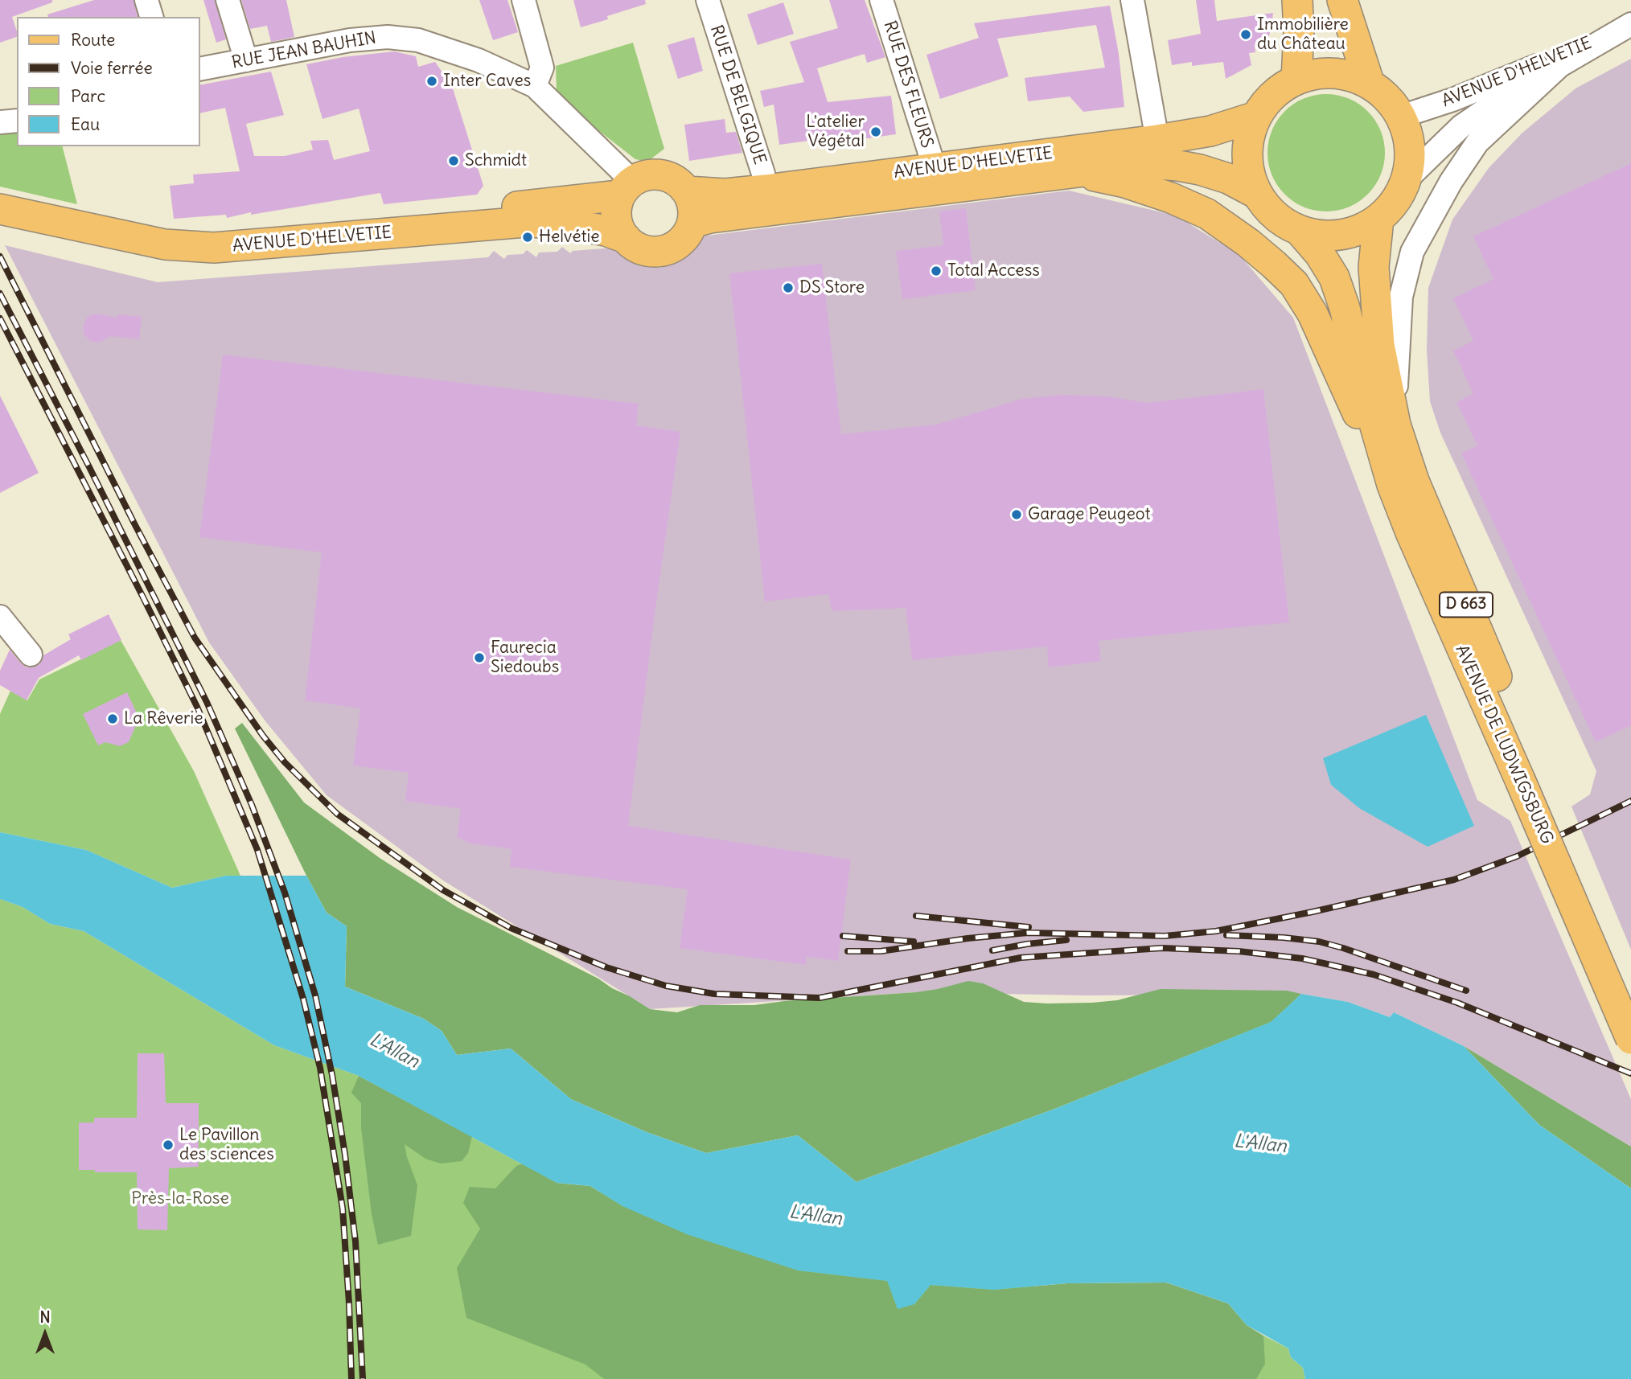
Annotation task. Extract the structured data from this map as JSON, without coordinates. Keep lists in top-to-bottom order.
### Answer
{
  "streets": {
    "main road": ["AVENUE D'HELVETIE", "D 663", "AVENUE DE LUDWIGSBURG"],
    "street": ["RUE JEAN BAUHIN", "RUE DES FLEURS", "RUE DE BELGIQUE"]
  },
  "crossings": [
    ["RUE JEAN BAUHIN", "AVENUE D'HELVETIE"],
    ["AVENUE D'HELVETIE", "RUE DES FLEURS"],
    ["AVENUE D'HELVETIE", "RUE DE BELGIQUE"],
    ["AVENUE D'HELVETIE", "D 663"],
    ["AVENUE D'HELVETIE", "AVENUE DE LUDWIGSBURG"],
    ["D 663", "AVENUE DE LUDWIGSBURG"]
  ],
  "water": ["L'Allan"],
  "parks": ["Près-la-Rose"],
  "places": [
    "Immobilière du Château",
    "Inter Caves",
    "L'atelier Végétal",
    "Schmidt",
    "Helvétie",
    "Total Access",
    "DS Store",
    "Garage Peugeot",
    "Faurecia Siedoubs",
    "La Rêverie",
    "Le Pavillon des sciences"
  ],
  "legend": [
    "Route",
    "Voie ferrée",
    "Parc",
    "Eau"
  ],
  "north": "top"
}
